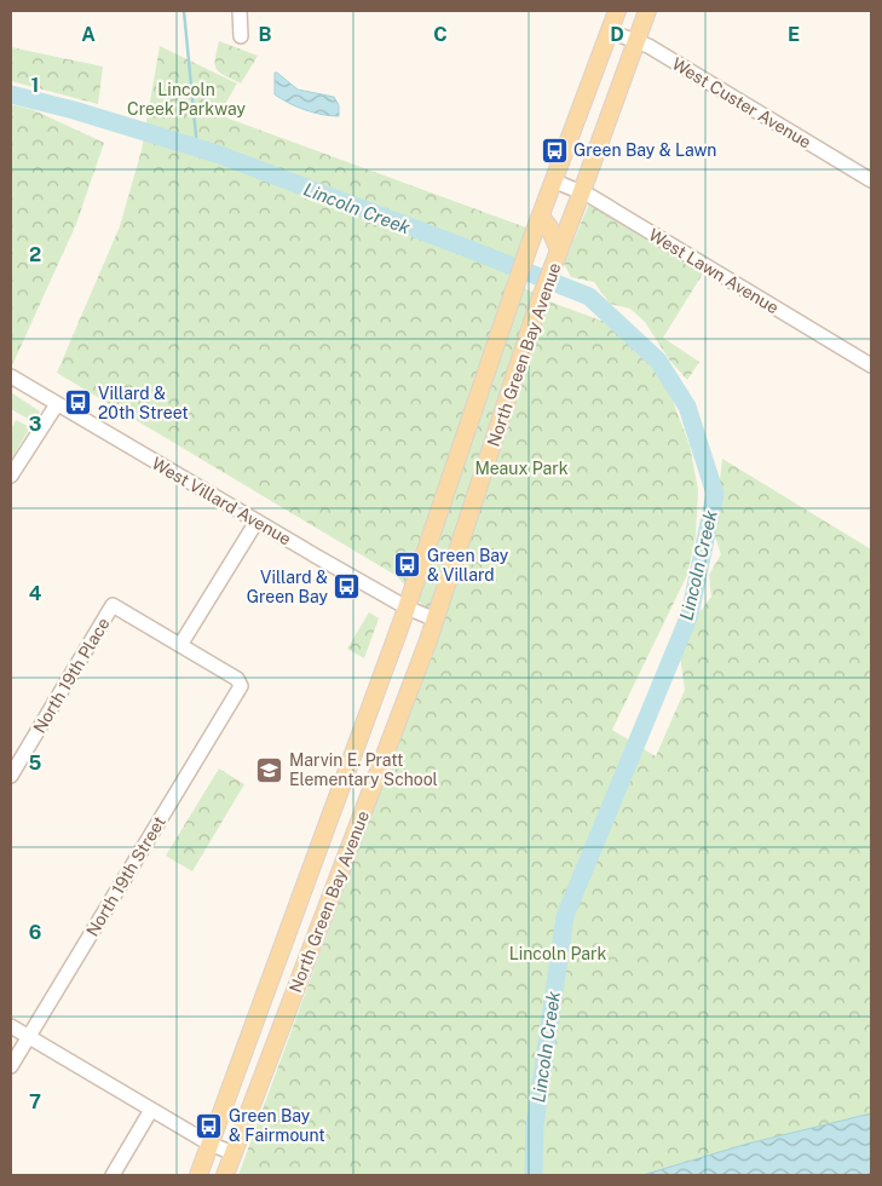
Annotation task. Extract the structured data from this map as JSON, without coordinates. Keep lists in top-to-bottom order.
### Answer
{
  "streets": {
    "main road": ["North Green Bay Avenue"],
    "street": [
      "West Custer Avenue",
      "West Lawn Avenue",
      "West Villard Avenue",
      "North 19th Place",
      "North 19th Street"
    ]
  },
  "crossings": [
    ["West Custer Avenue", "North Green Bay Avenue"],
    ["West Lawn Avenue", "North Green Bay Avenue"],
    ["North Green Bay Avenue", "West Villard Avenue"],
    ["North 19th Place", "North 19th Street"]
  ],
  "water": ["Lincoln Creek"],
  "parks": ["Lincoln Creek Parkway", "Meaux Park", "Lincoln Park"],
  "places": {
    "bus stop": [
      "Green Bay & Lawn",
      "Villard & 20th Street",
      "Green Bay & Villard",
      "Villard & Green Bay",
      "Green Bay & Fairmount"
    ],
    "school or university": ["Marvin E. Pratt Elementary School"]
  },
  "grid": {
    "columns": [
      "A",
      "B",
      "C",
      "D",
      "E"
    ],
    "rows": [
      "1",
      "2",
      "3",
      "4",
      "5",
      "6",
      "7"
    ]
  }
}
